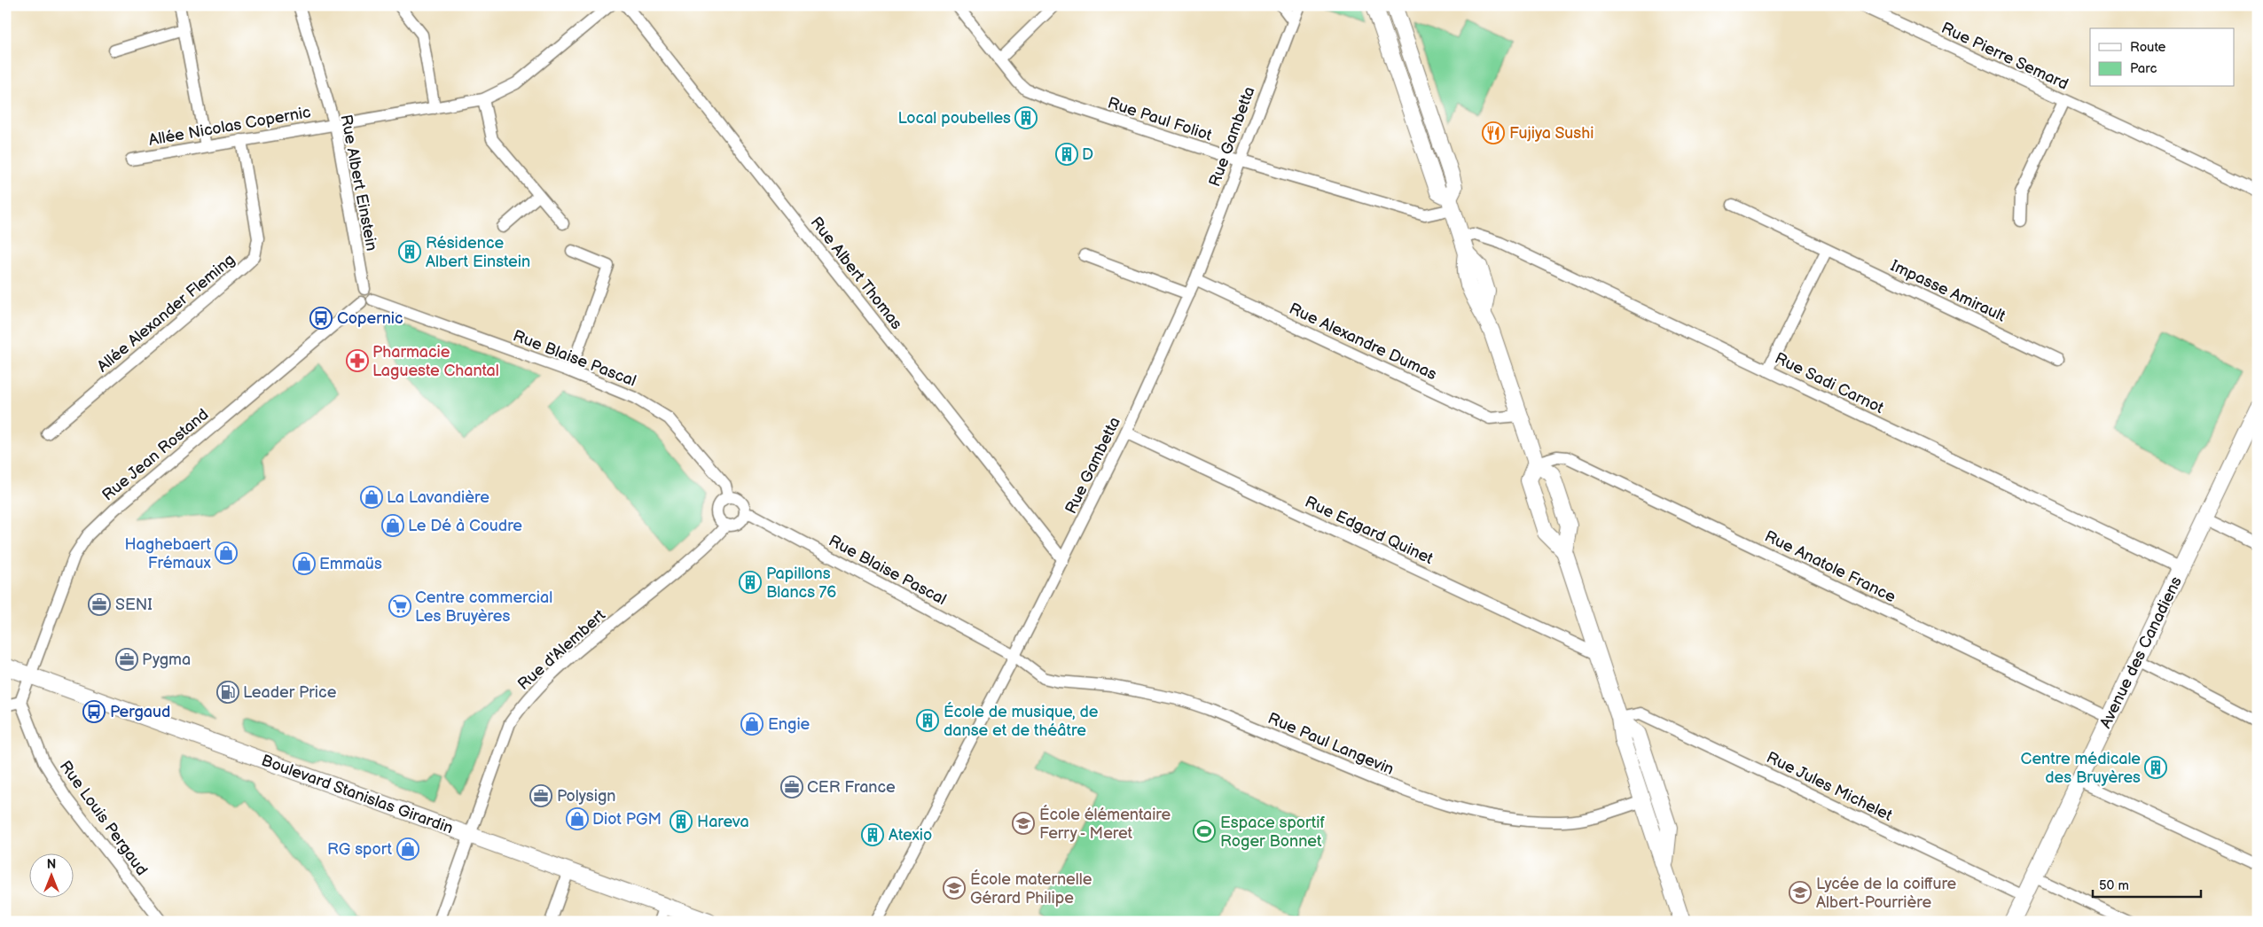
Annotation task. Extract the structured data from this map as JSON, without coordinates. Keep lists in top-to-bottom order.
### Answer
{
  "streets": {
    "main road": ["Avenue des Canadiens", "Boulevard Stanislas Girardin"],
    "street": [
      "Rue Pierre Semard",
      "Rue Paul Foliot",
      "Allée Nicolas Copernic",
      "Rue Gambetta",
      "Rue Albert Einstein",
      "Rue Albert Thomas",
      "Impasse Amirault",
      "Allée Alexander Fleming",
      "Rue Alexandre Dumas",
      "Rue Blaise Pascal",
      "Rue Sadi Carnot",
      "Rue Jean Rostand",
      "Rue Edgard Quinet",
      "Rue Anatole France",
      "Rue d'Alembert",
      "Rue Paul Langevin",
      "Rue Jules Michelet",
      "Rue Louis Pergaud"
    ]
  },
  "crossings": [
    ["Rue Paul Foliot", "Rue Gambetta"],
    ["Allée Nicolas Copernic", "Rue Albert Einstein"],
    ["Allée Nicolas Copernic", "Allée Alexander Fleming"],
    ["Rue Gambetta", "Rue Albert Thomas"],
    ["Rue Gambetta", "Rue Alexandre Dumas"],
    ["Rue Gambetta", "Rue Blaise Pascal"],
    ["Rue Gambetta", "Rue Edgard Quinet"],
    ["Rue Gambetta", "Rue Paul Langevin"],
    ["Rue Albert Einstein", "Rue Blaise Pascal"],
    ["Rue Albert Einstein", "Rue Jean Rostand"],
    ["Rue Blaise Pascal", "Rue Jean Rostand"],
    ["Rue Blaise Pascal", "Rue d'Alembert"],
    ["Rue Blaise Pascal", "Rue Paul Langevin"],
    ["Rue Sadi Carnot", "Avenue des Canadiens"],
    ["Rue Jean Rostand", "Boulevard Stanislas Girardin"],
    ["Rue Jean Rostand", "Rue Louis Pergaud"],
    ["Rue Anatole France", "Avenue des Canadiens"],
    ["Rue d'Alembert", "Boulevard Stanislas Girardin"],
    ["Avenue des Canadiens", "Rue Jules Michelet"]
  ],
  "places": {
    "building": [
      "Local poubelles",
      "D",
      "Résidence Albert Einstein",
      "Papillons Blancs 76",
      "École de musique, de danse et de théâtre",
      "Centre médicale des Bruyères",
      "Hareva",
      "Atexio"
    ],
    "restaurant": ["Fujiya Sushi"],
    "bus stop": ["Copernic", "Pergaud"],
    "pharmacy": ["Pharmacie Lagueste Chantal"],
    "shop": [
      "La Lavandière",
      "Le Dé à Coudre",
      "Haghebaert Frémaux",
      "Emmaüs",
      "Engie",
      "Diot PGM",
      "RG sport"
    ],
    "office": [
      "SENI",
      "Pygma",
      "CER France",
      "Polysign"
    ],
    "supermarket": ["Centre commercial Les Bruyères"],
    "fuel station": ["Leader Price"],
    "school or university": ["École élémentaire Ferry - Meret", "École maternelle Gérard Philipe", "Lycée de la coiffure Albert-Pourrière"],
    "sports": ["Espace sportif Roger Bonnet"]
  },
  "legend": ["Route", "Parc"],
  "scale_bar": "50 m",
  "north": "top"
}
